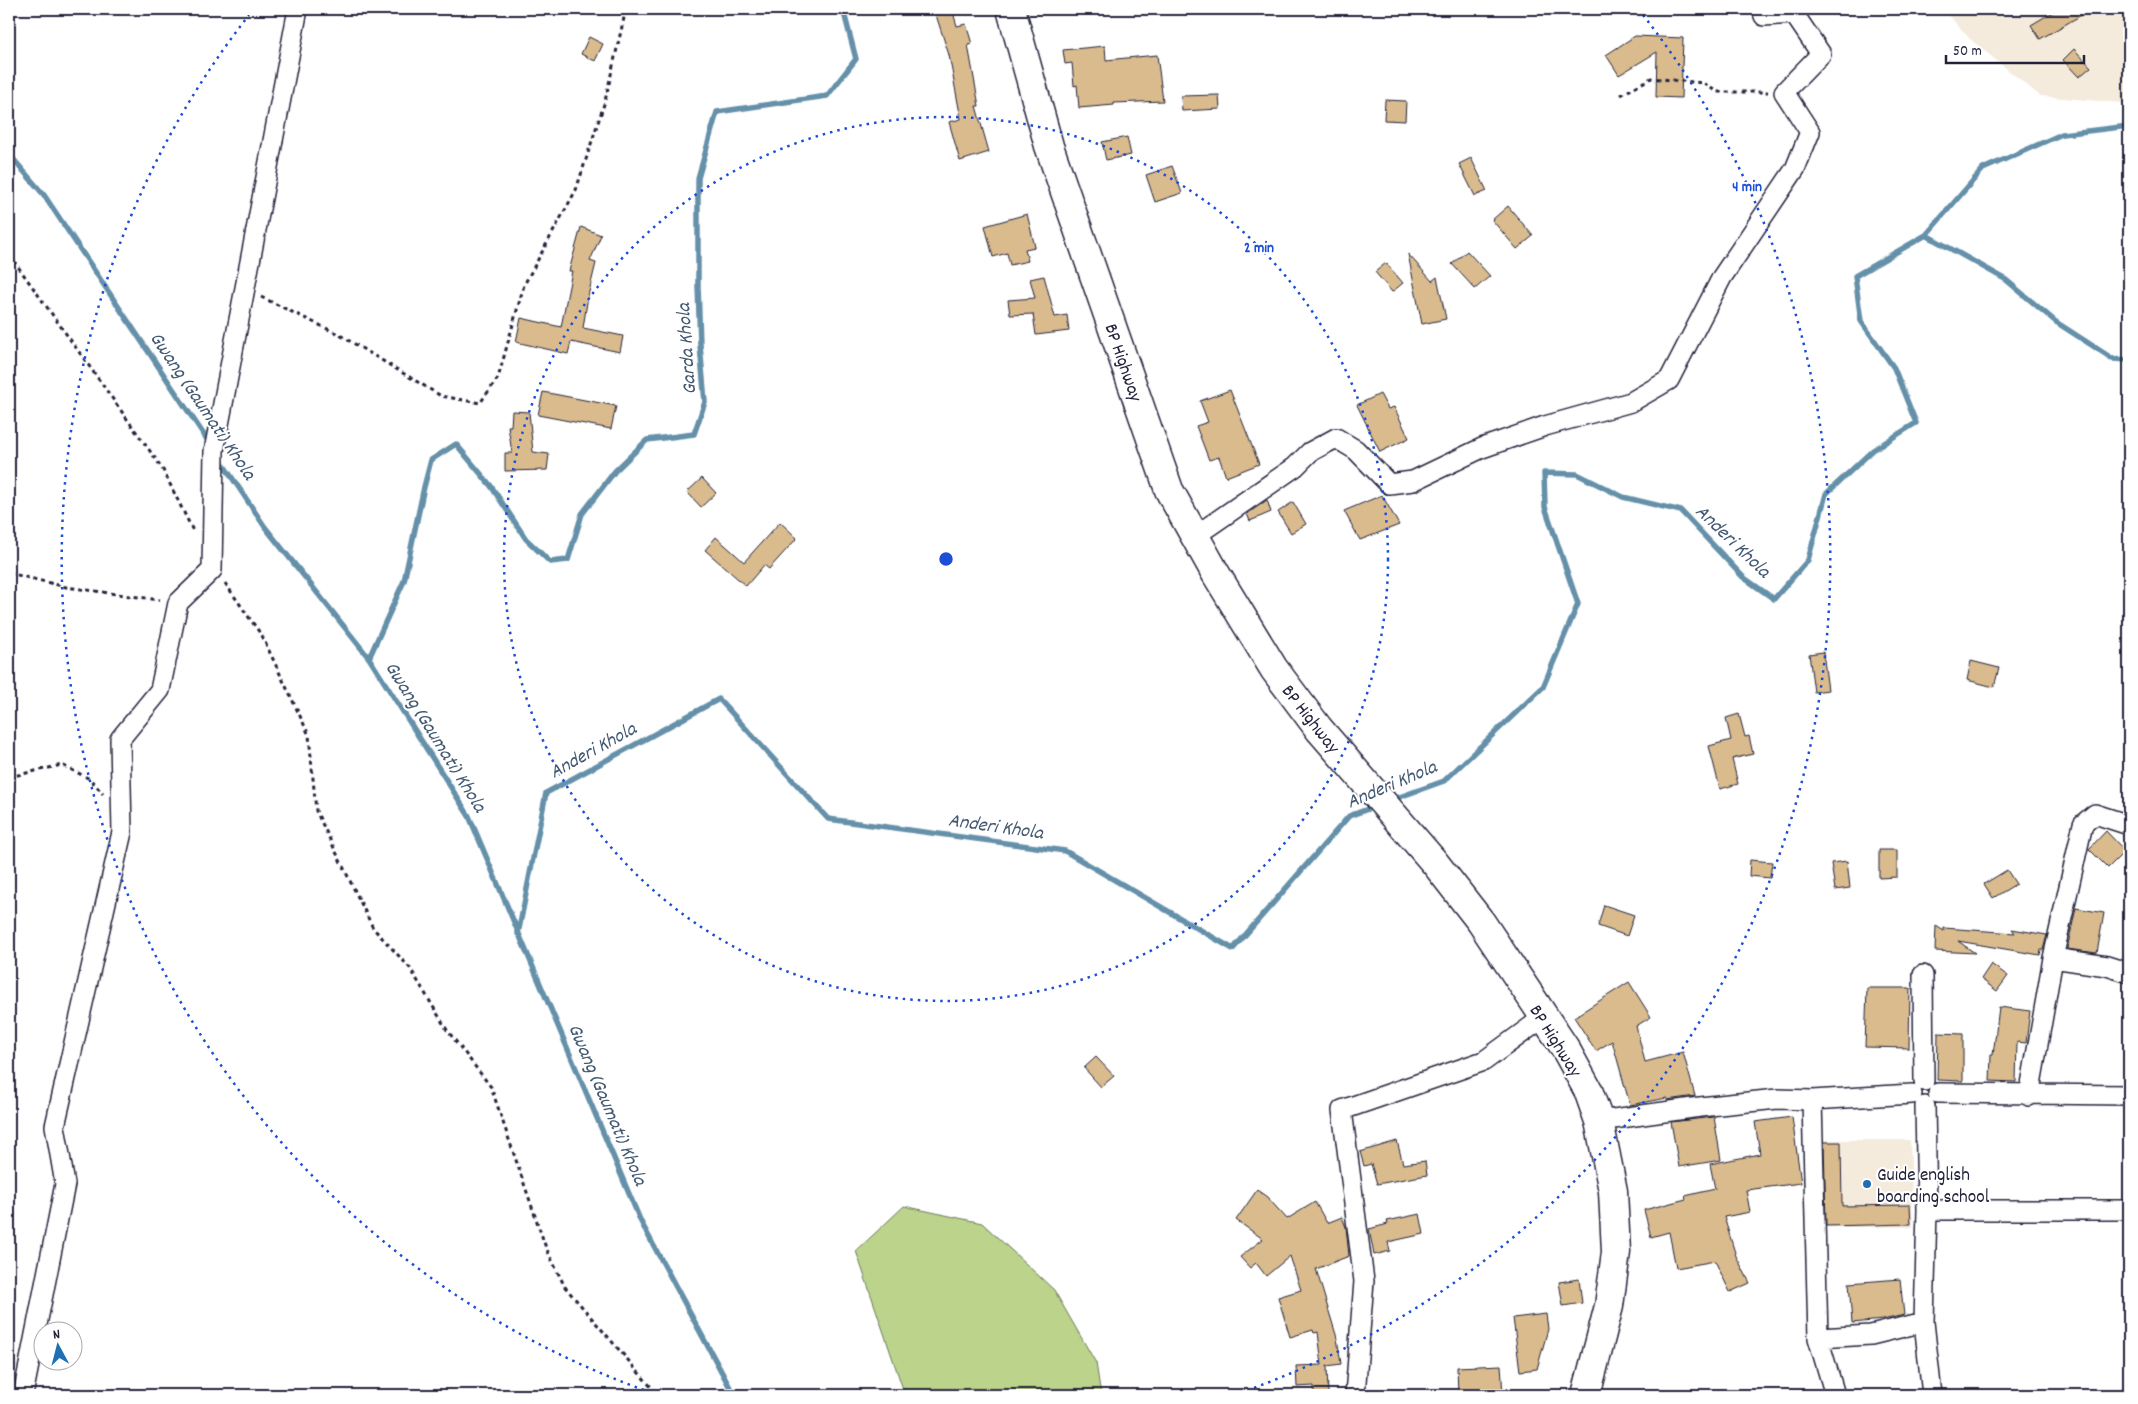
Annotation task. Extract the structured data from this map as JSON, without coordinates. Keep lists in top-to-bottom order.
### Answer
{
  "streets": {
    "highway": ["BP Highway"]
  },
  "water": ["Garda Khola", "Gwang (Gaumati) Khola", "Anderi Khola"],
  "places": ["Guide english boarding school"],
  "scale_bar": "50 m",
  "north": "top",
  "rings": ["4 min", "2 min"]
}
